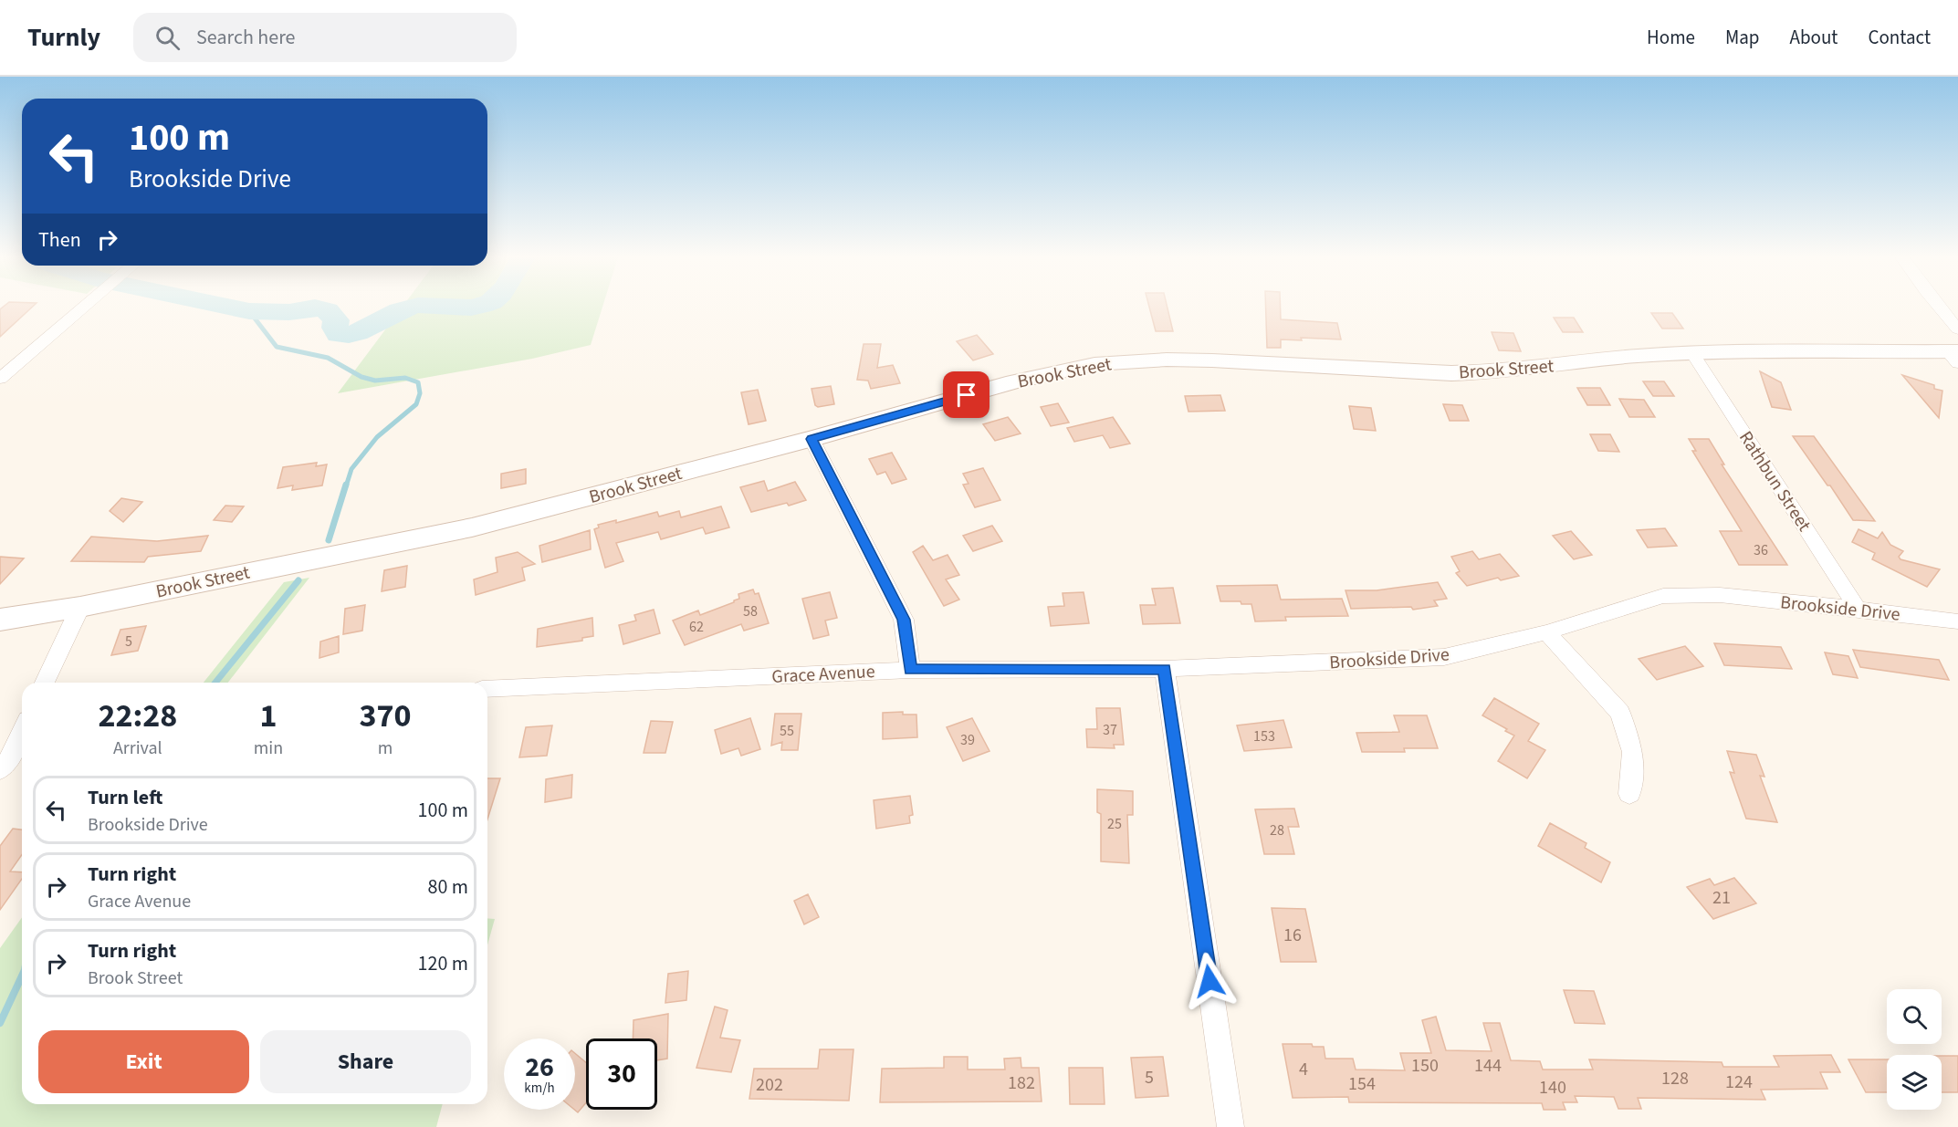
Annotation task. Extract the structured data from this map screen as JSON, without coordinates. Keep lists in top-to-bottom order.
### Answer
{
  "streets": {
    "street": [
      "Brook Street",
      "Rathbun Street",
      "Brookside Drive",
      "Grace Avenue"
    ]
  },
  "crossings": [
    ["Brook Street", "Rathbun Street"],
    ["Rathbun Street", "Brookside Drive"],
    ["Brookside Drive", "Grace Avenue"]
  ],
  "house_numbers": [
    "36",
    "58",
    "62",
    "5",
    "37",
    "55",
    "153",
    "39",
    "25",
    "28",
    "21",
    "16",
    "150",
    "144",
    "4",
    "5",
    "128",
    "124",
    "182",
    "154",
    "202",
    "140"
  ],
  "page": {
    "header": "Turnly",
    "search": "Search here",
    "nav": [
      "Home",
      "Map",
      "About",
      "Contact"
    ],
    "turn": ["100 m", "Brookside Drive"],
    "then": "Then",
    "eta": [
      "22:28",
      "Arrival",
      "1",
      "min",
      "370",
      "m"
    ],
    "list": [
      {
        "name": "Turn left",
        "note": "Brookside Drive",
        "value": "100 m"
      },
      {
        "name": "Turn right",
        "note": "Grace Avenue",
        "value": "80 m"
      },
      {
        "name": "Turn right",
        "note": "Brook Street",
        "value": "120 m"
      }
    ],
    "buttons": ["Exit", "Share"],
    "speed": "26 km/h",
    "limit": "30"
  }
}
